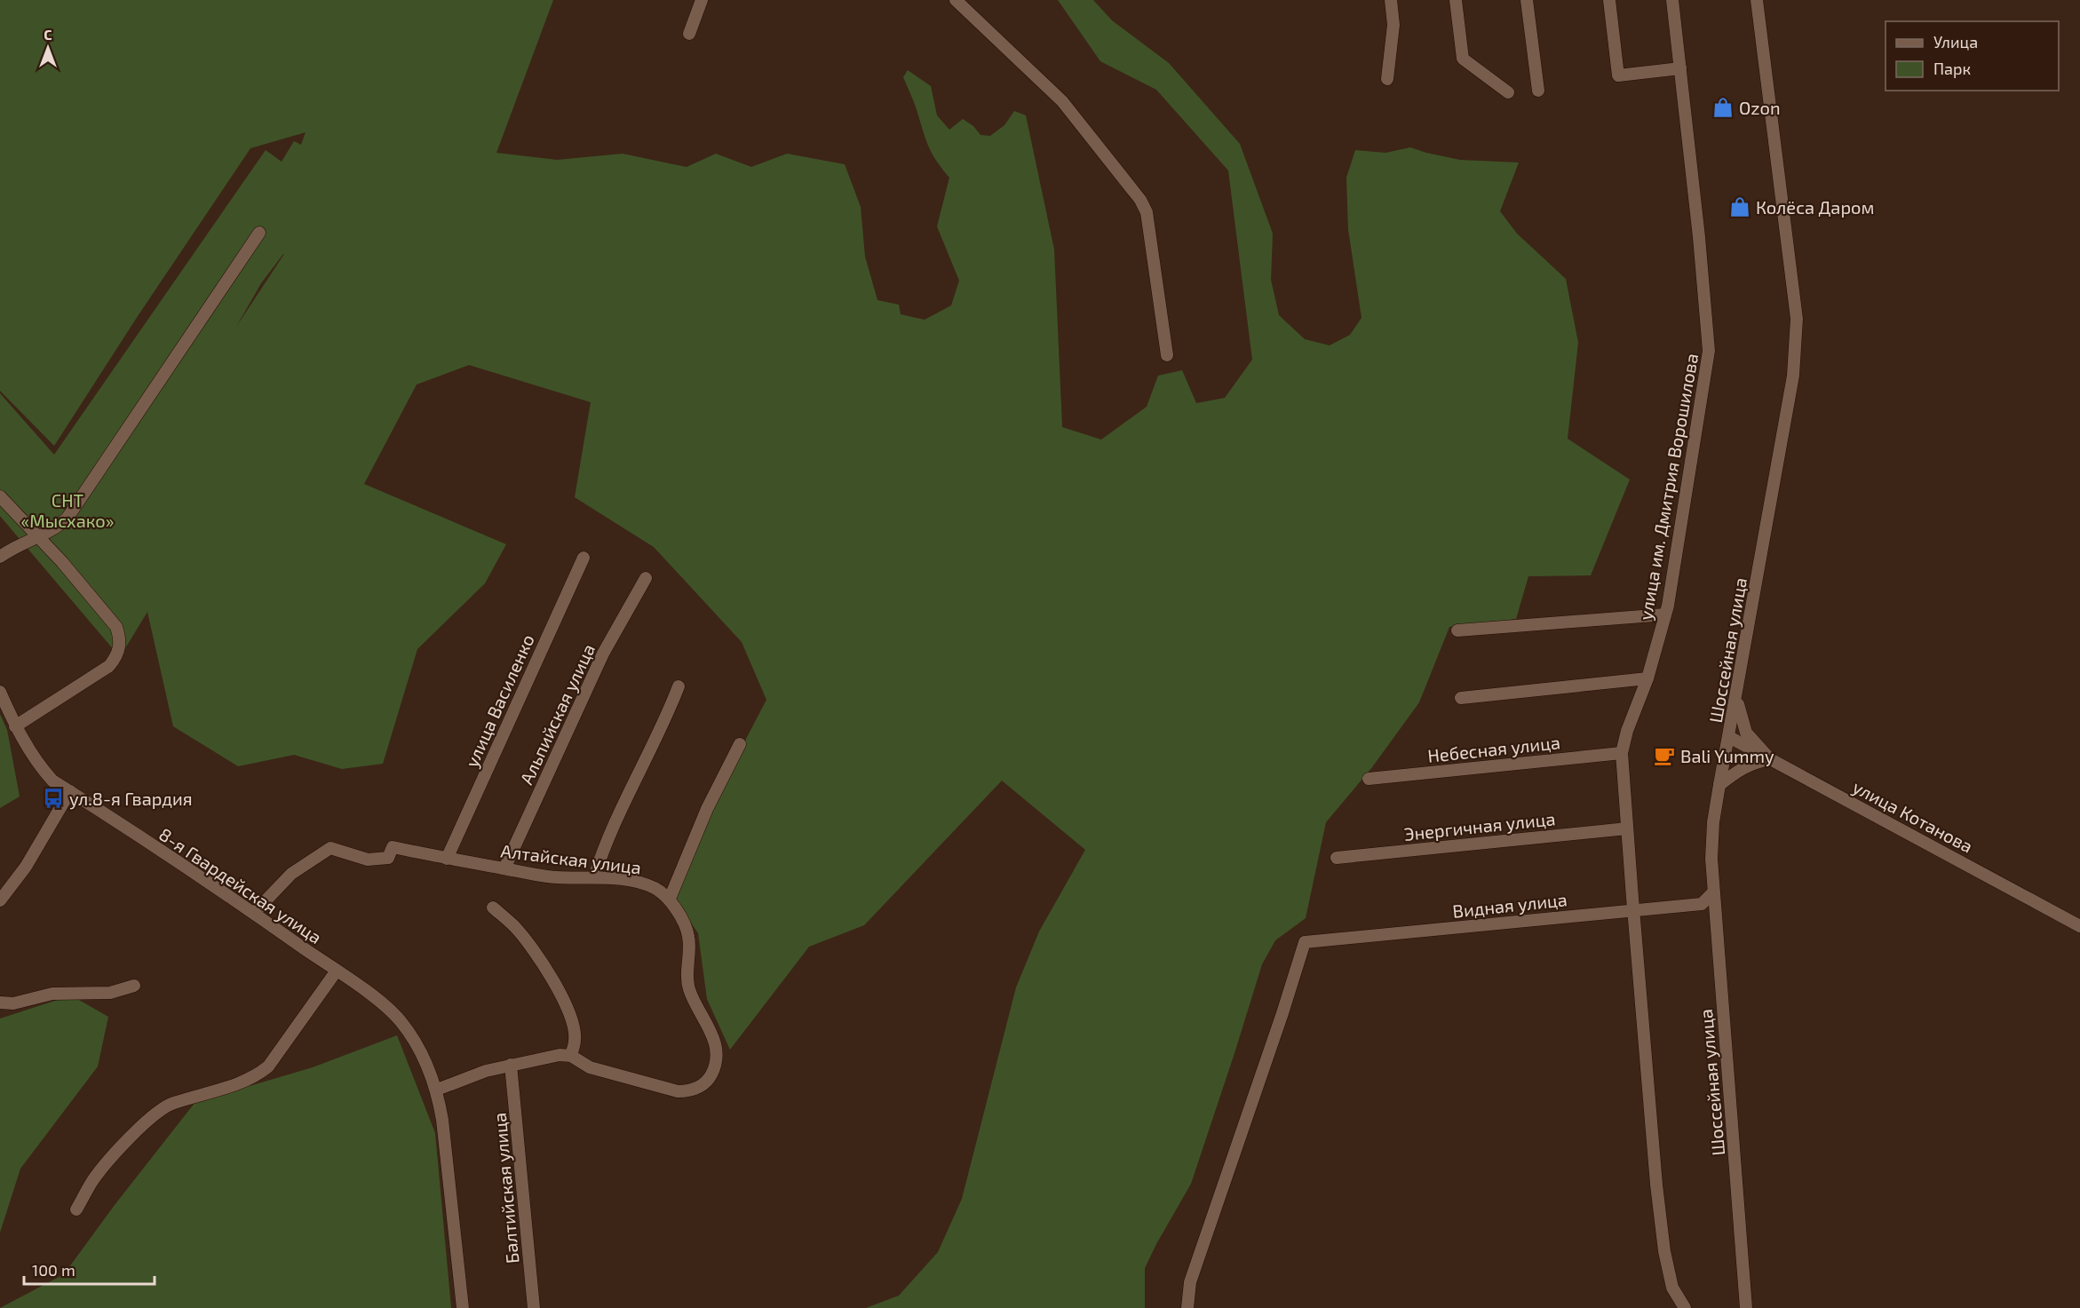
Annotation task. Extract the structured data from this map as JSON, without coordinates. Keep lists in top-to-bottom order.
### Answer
{
  "streets": {
    "street": [
      "улица им. Дмитрия Ворошилова",
      "Шоссейная улица",
      "улица Василенко",
      "Альпийская улица",
      "Небесная улица",
      "улица Котанова",
      "Энергичная улица",
      "Алтайская улица",
      "8-я Гвардейская улица",
      "Видная улица",
      "Балтийская улица"
    ]
  },
  "crossings": [
    ["улица им. Дмитрия Ворошилова", "Небесная улица"],
    ["улица им. Дмитрия Ворошилова", "Энергичная улица"],
    ["улица им. Дмитрия Ворошилова", "Видная улица"],
    ["Шоссейная улица", "улица Котанова"],
    ["Шоссейная улица", "Видная улица"],
    ["улица Василенко", "Алтайская улица"],
    ["Альпийская улица", "Алтайская улица"],
    ["Алтайская улица", "8-я Гвардейская улица"]
  ],
  "parks": ["СНТ «Мысхако»"],
  "places": {
    "shop": ["Ozon", "Колёса Даром"],
    "cafe": ["Bali Yummy"],
    "bus stop": ["ул.8-я Гвардия"]
  },
  "legend": ["Улица", "Парк"],
  "scale_bar": "100 m",
  "north": "top"
}
